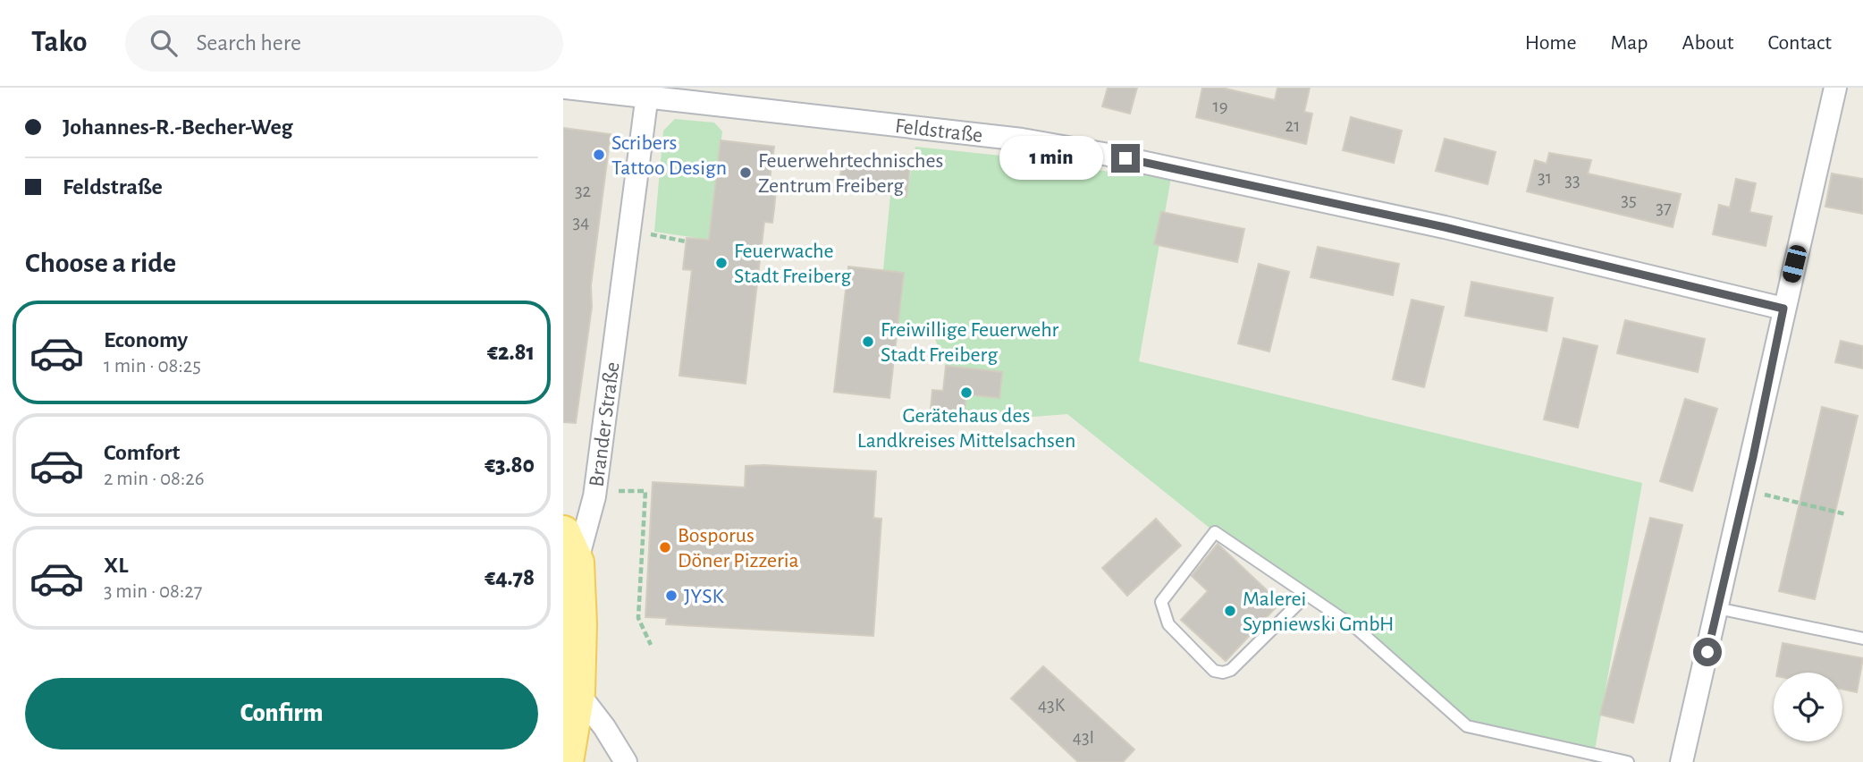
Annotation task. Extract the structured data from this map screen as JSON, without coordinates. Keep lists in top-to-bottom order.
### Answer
{
  "streets": {
    "main road": ["Brander Straße"],
    "street": ["Feldstraße"]
  },
  "crossings": [
    ["Feldstraße", "Brander Straße"]
  ],
  "places": [
    "Scribers Tattoo Design",
    "Feuerwehrtechnisches Zentrum Freiberg",
    "Feuerwache Stadt Freiberg",
    "Freiwillige Feuerwehr Stadt Freiberg",
    "Gerätehaus des Landkreises Mittelsachsen",
    "Bosporus Döner Pizzeria",
    "JYSK",
    "Malerei Sypniewski GmbH"
  ],
  "house_numbers": [
    "19",
    "21",
    "31",
    "33",
    "32",
    "35",
    "37",
    "34",
    "43K",
    "43I"
  ],
  "page": {
    "header": "Tako",
    "search": "Search here",
    "nav": [
      "Home",
      "Map",
      "About",
      "Contact"
    ],
    "banner": ["Johannes-R.-Becher-Weg", "Feldstraße"],
    "bubble": "1 min",
    "heading": "Choose a ride",
    "list": [
      {
        "name": "Economy",
        "note": "1 min · 08:25",
        "value": "€2.81"
      },
      {
        "name": "Comfort",
        "note": "2 min · 08:26",
        "value": "€3.80"
      },
      {
        "name": "XL",
        "note": "3 min · 08:27",
        "value": "€4.78"
      }
    ],
    "buttons": "Confirm"
  }
}
